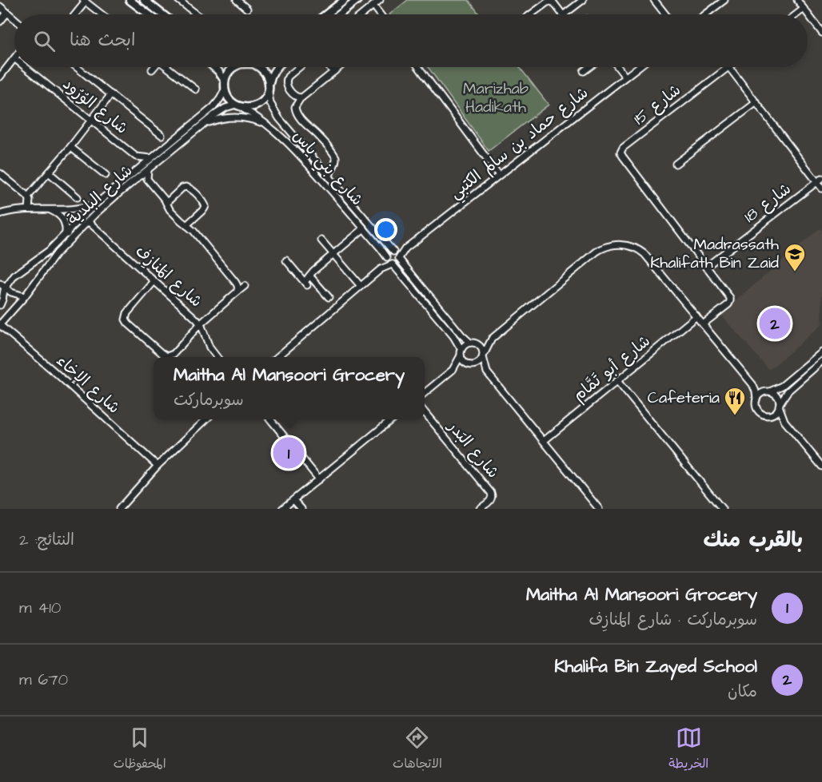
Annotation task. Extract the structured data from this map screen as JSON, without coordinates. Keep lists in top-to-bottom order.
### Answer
{
  "streets": {
    "street": [
      "شارع 15",
      "شارع الوُرُود",
      "شارع حماد بن سالم الكتبي",
      "شارع بني ياس",
      "شارع البلدية",
      "شارع 18",
      "شارع المَنازِف",
      "شارع أبو تَمَّام",
      "شارع الإخاء",
      "شارع البَدر"
    ]
  },
  "crossings": [
    ["شارع 15", "شارع 18"],
    ["شارع حماد بن سالم الكتبي", "شارع بني ياس"],
    ["شارع بني ياس", "شارع البلدية"],
    ["شارع البلدية", "شارع المَنازِف"],
    ["شارع البلدية", "شارع الإخاء"]
  ],
  "parks": ["Marizhab Hadikath"],
  "places": {
    "school or university": ["Madrassath Khalifath Bin Zaid"],
    "restaurant": ["Cafeteria"]
  },
  "page": {
    "search": "ابحث هنا",
    "pins": ["2", "1"],
    "popup": ["Maitha Al Mansoori Grocery", "سوبرماركت"],
    "heading": ["بالقرب منك", "النتائج: 2"],
    "list": [
      {
        "mark": "1",
        "name": "Maitha Al Mansoori Grocery",
        "note": "سوبرماركت · شارع المَنازِف",
        "value": "410 m"
      },
      {
        "mark": "2",
        "name": "Khalifa Bin Zayed School",
        "note": "مكان",
        "value": "670 m"
      }
    ],
    "nav": ["الخريطة", "الاتجاهات", "المحفوظات"]
  }
}
